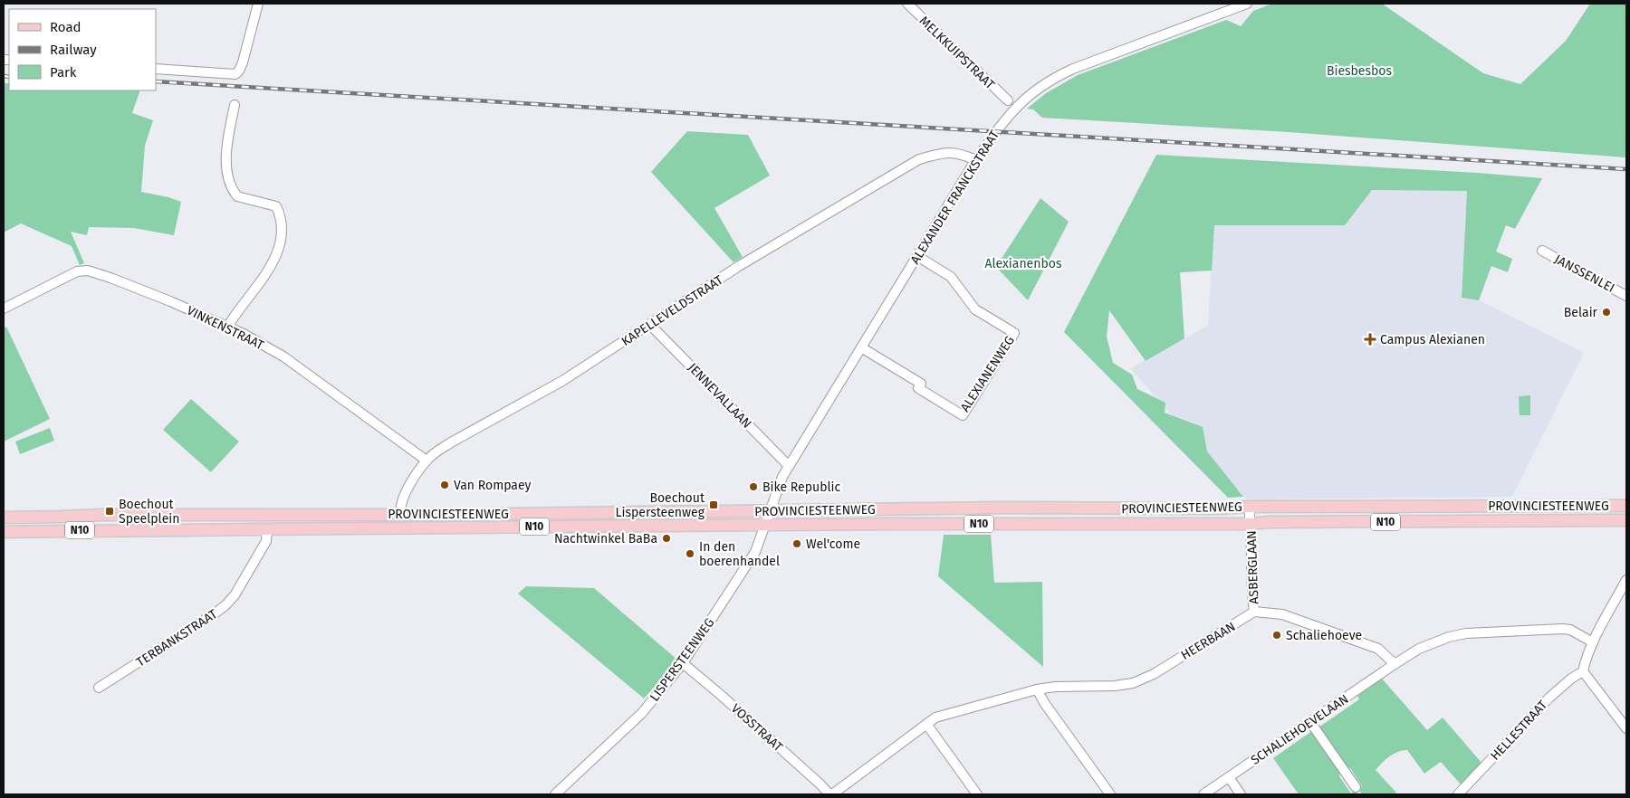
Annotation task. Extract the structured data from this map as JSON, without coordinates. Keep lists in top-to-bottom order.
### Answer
{
  "streets": {
    "main road": ["PROVINCIESTEENWEG", "N10"],
    "street": [
      "MELKKUIPSTRAAT",
      "ALEXANDER FRANCKSTRAAT",
      "JANSSENLEI",
      "KAPELLEVELDSTRAAT",
      "VINKENSTRAAT",
      "ALEXIANENWEG",
      "JENNEVALLAAN",
      "ASBERGLAAN",
      "TERBANKSTRAAT",
      "HEERBAAN",
      "LISPERSTEENWEG",
      "VOSSTRAAT",
      "SCHALIEHOEVELAAN",
      "HELLESTRAAT"
    ]
  },
  "crossings": [
    ["ALEXANDER FRANCKSTRAAT", "KAPELLEVELDSTRAAT"],
    ["ALEXANDER FRANCKSTRAAT", "ALEXIANENWEG"],
    ["ALEXANDER FRANCKSTRAAT", "JENNEVALLAAN"],
    ["ALEXANDER FRANCKSTRAAT", "PROVINCIESTEENWEG"],
    ["ALEXANDER FRANCKSTRAAT", "LISPERSTEENWEG"],
    ["KAPELLEVELDSTRAAT", "VINKENSTRAAT"],
    ["KAPELLEVELDSTRAAT", "JENNEVALLAAN"],
    ["KAPELLEVELDSTRAAT", "PROVINCIESTEENWEG"],
    ["PROVINCIESTEENWEG", "ASBERGLAAN"],
    ["PROVINCIESTEENWEG", "TERBANKSTRAAT"],
    ["PROVINCIESTEENWEG", "LISPERSTEENWEG"],
    ["ASBERGLAAN", "HEERBAAN"],
    ["HEERBAAN", "VOSSTRAAT"],
    ["LISPERSTEENWEG", "VOSSTRAAT"]
  ],
  "parks": ["Biesbesbos", "Alexianenbos"],
  "places": {
    "other": [
      "Belair",
      "Van Rompaey",
      "Bike Republic",
      "Nachtwinkel BaBa",
      "Wel'come",
      "In den boerenhandel",
      "Schaliehoeve"
    ],
    "health": ["Campus Alexianen"],
    "transit": ["Boechout Lispersteenweg", "Boechout Speelplein"]
  },
  "legend": ["Road", "Railway", "Park"]
}
